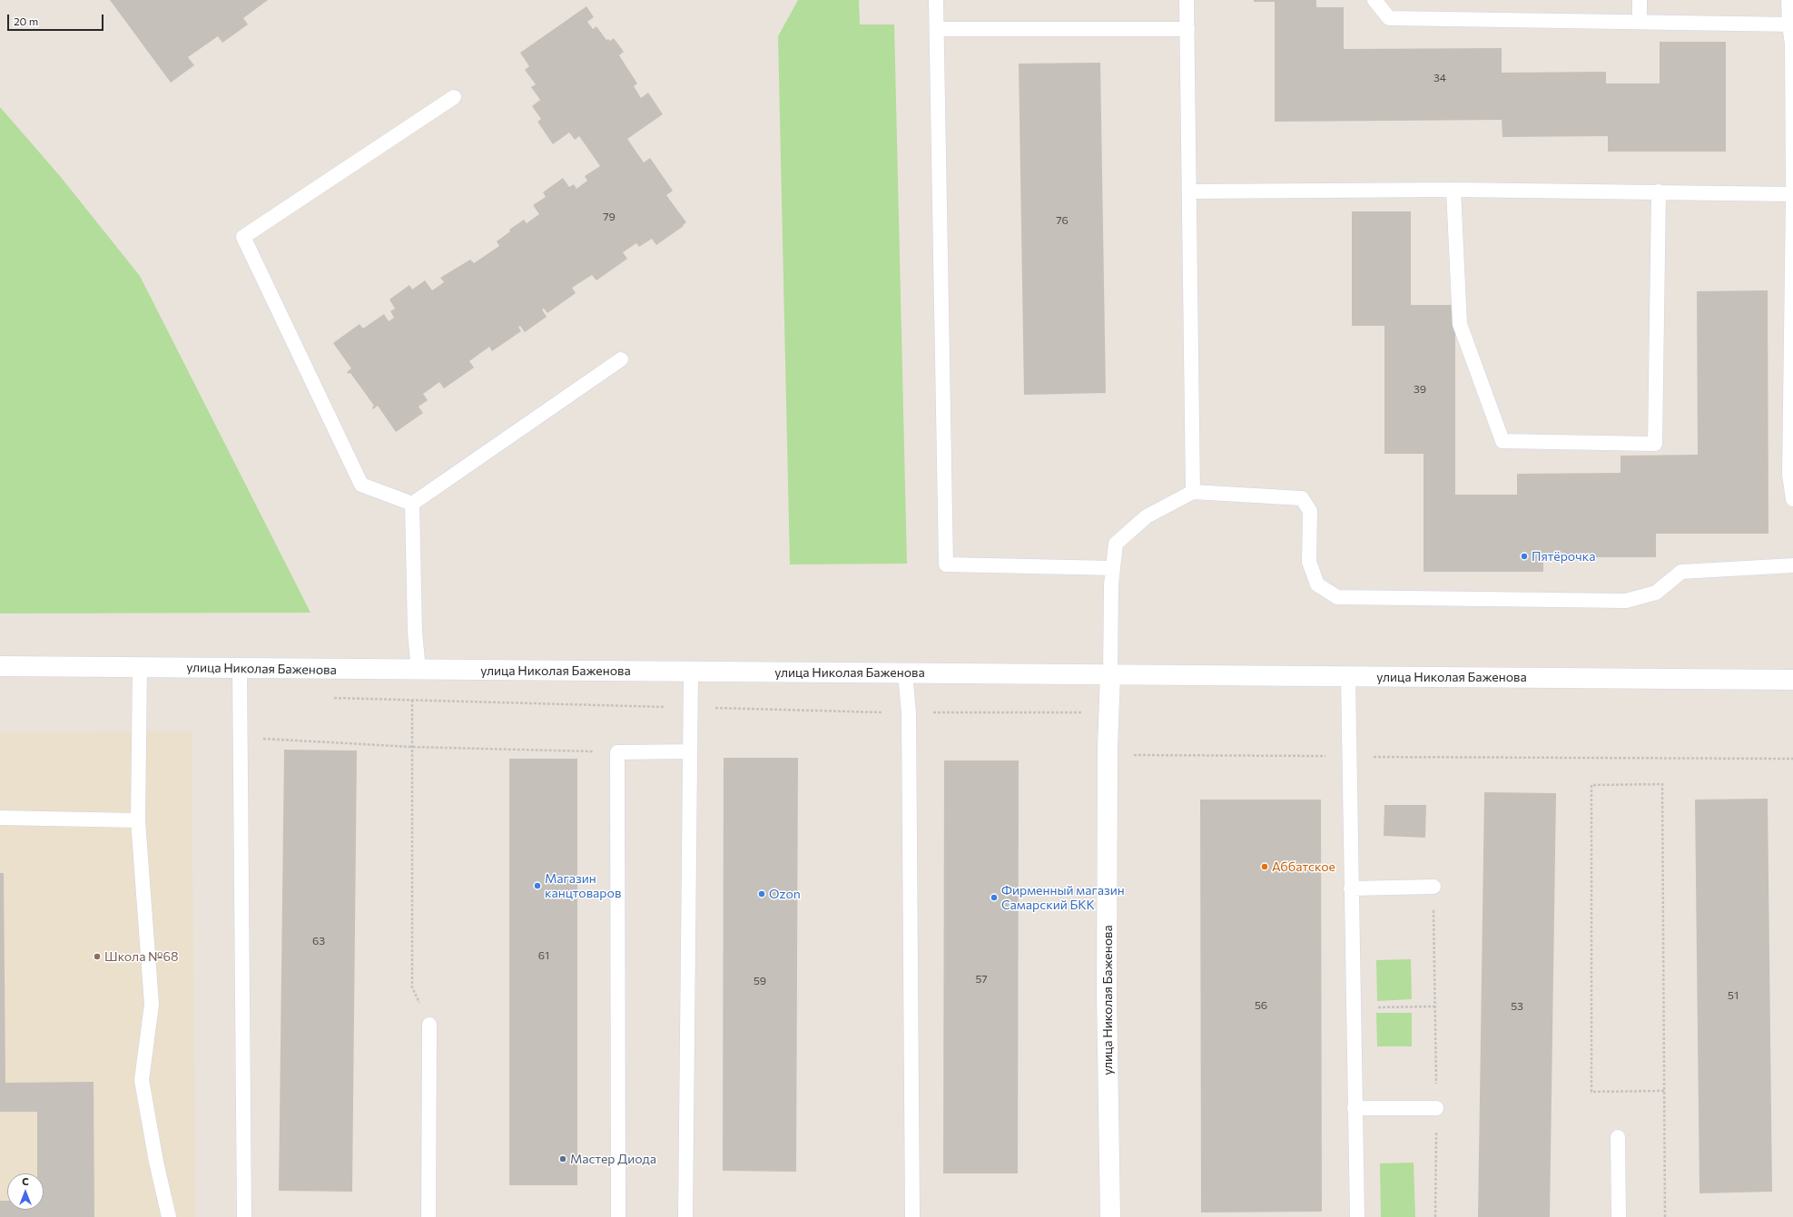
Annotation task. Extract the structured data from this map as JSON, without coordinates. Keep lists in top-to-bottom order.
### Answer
{
  "streets": {
    "street": ["улица Николая Баженова"]
  },
  "places": [
    "Пятёрочка",
    "Аббатское",
    "Магазин канцтоваров",
    "Ozon",
    "Фирменный магазин Самарский БКК",
    "Школа №68",
    "Мастер Диода"
  ],
  "house_numbers": [
    "34",
    "79",
    "76",
    "39",
    "63",
    "61",
    "57",
    "59",
    "51",
    "56",
    "53"
  ],
  "scale_bar": "20 m",
  "north": "top"
}
